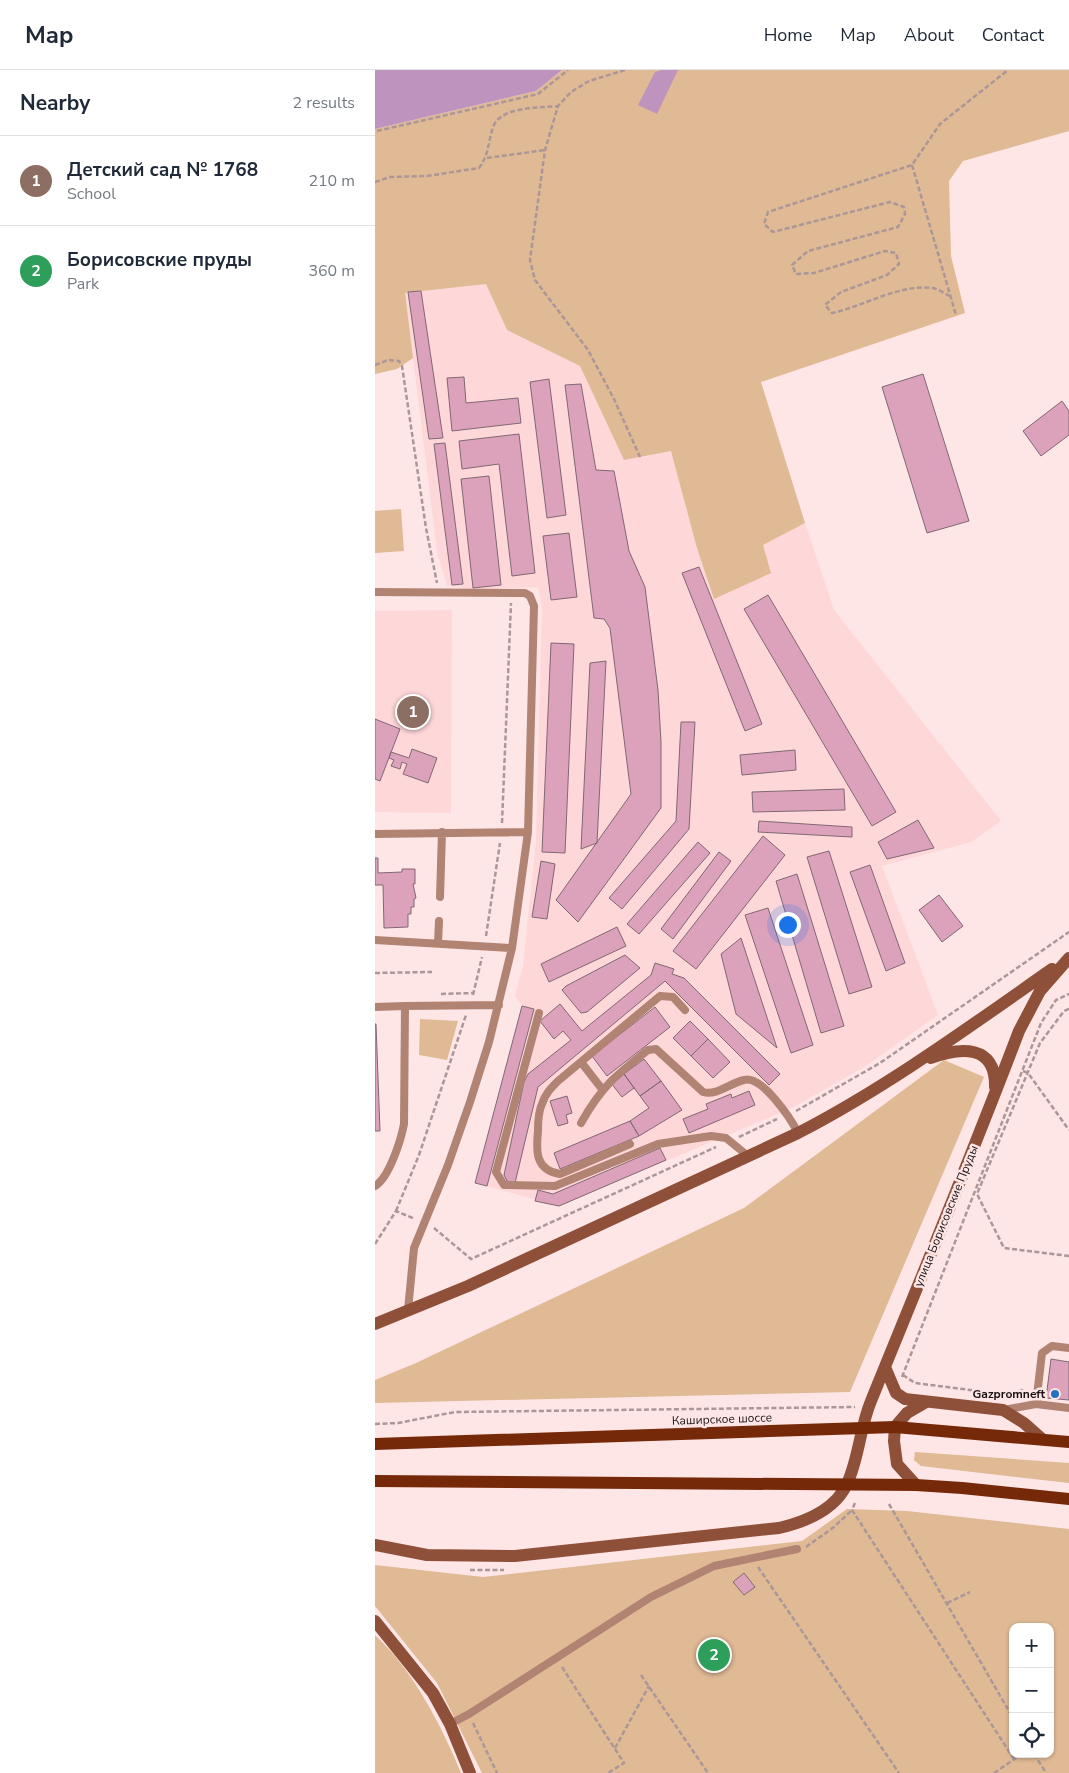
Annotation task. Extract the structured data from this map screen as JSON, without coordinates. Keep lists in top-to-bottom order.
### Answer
{
  "streets": {
    "main road": ["улица Борисовские Пруды", "Каширское шоссе"]
  },
  "crossings": [
    ["улица Борисовские Пруды", "Каширское шоссе"]
  ],
  "places": ["Gazpromneft"],
  "page": {
    "header": "Map",
    "nav": [
      "Home",
      "Map",
      "About",
      "Contact"
    ],
    "heading": ["Nearby", "2 results"],
    "list": [
      {
        "mark": "1",
        "name": "Детский сад № 1768",
        "note": "School",
        "value": "210 m"
      },
      {
        "mark": "2",
        "name": "Борисовские пруды",
        "note": "Park",
        "value": "360 m"
      }
    ],
    "pins": ["1", "2"],
    "map_buttons": ["+", "−"]
  }
}
